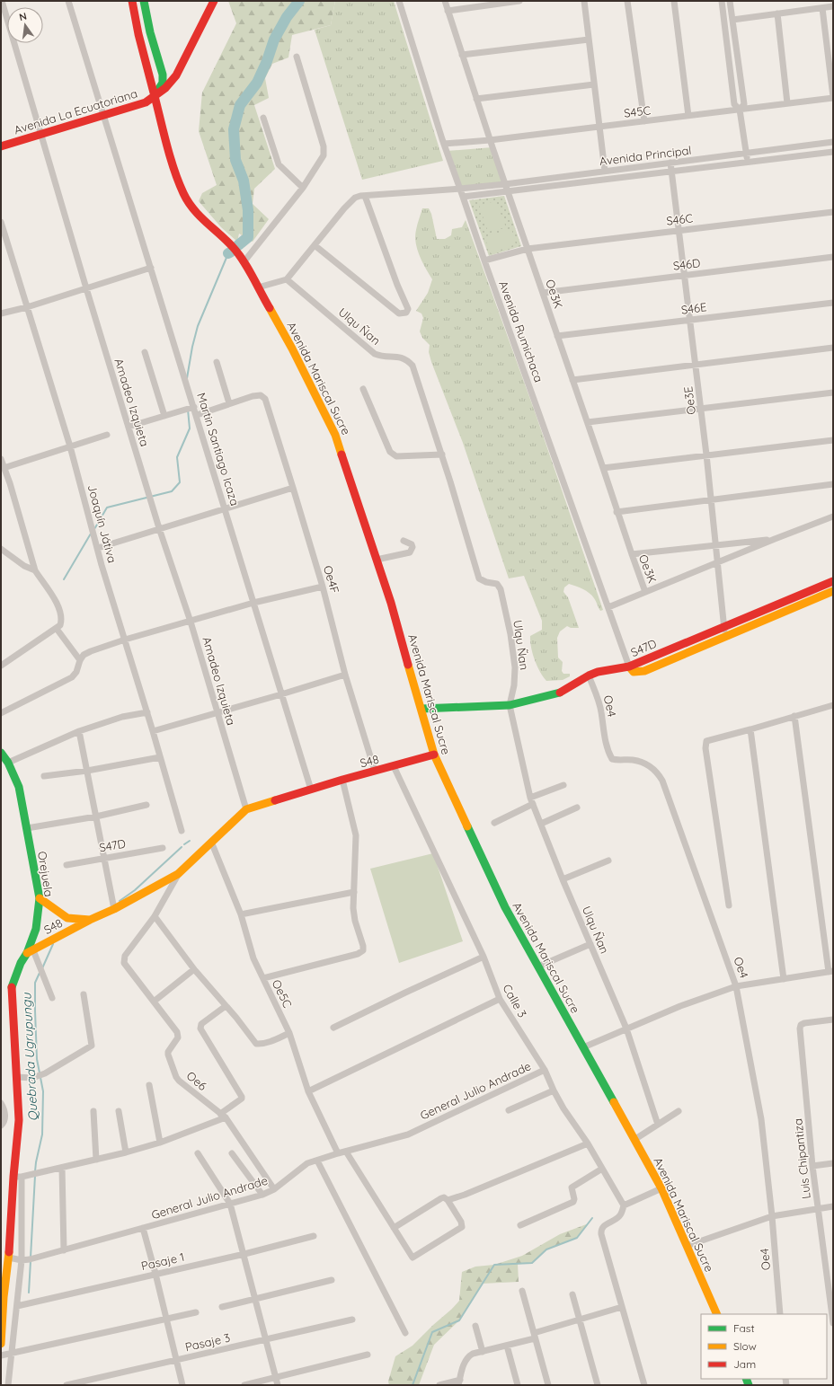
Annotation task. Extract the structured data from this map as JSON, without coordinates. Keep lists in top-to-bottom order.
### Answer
{
  "streets": {
    "street": [
      "Avenida La Ecuatoriana",
      "S45C",
      "Avenida Principal",
      "S46C",
      "S46D",
      "Oe3K",
      "S46E",
      "Ulqu Ñan",
      "Avenida Rumichaca",
      "Avenida Mariscal Sucre",
      "Oe3E",
      "Amadeo Izquieta",
      "Martin Santiago Icaza",
      "Joaquín Játiva",
      "Oe4F",
      "S47D",
      "Oe4",
      "S48",
      "Orejuela",
      "Oe5C",
      "Calle 3",
      "Oe6",
      "General Julio Andrade",
      "Luis Chipantiza",
      "Pasaje 1",
      "Pasaje 3"
    ]
  },
  "crossings": [
    ["Avenida La Ecuatoriana", "Avenida Mariscal Sucre"],
    ["Avenida La Ecuatoriana", "Amadeo Izquieta"],
    ["Avenida La Ecuatoriana", "Martin Santiago Icaza"],
    ["S45C", "Oe3K"],
    ["S45C", "Avenida Rumichaca"],
    ["Avenida Principal", "Oe3K"],
    ["Avenida Principal", "Avenida Rumichaca"],
    ["Avenida Principal", "Oe3E"],
    ["S46C", "Oe3K"],
    ["S46C", "Avenida Rumichaca"],
    ["S46C", "Oe3E"],
    ["S46D", "Oe3K"],
    ["S46D", "Oe3E"],
    ["Oe3K", "S46E"],
    ["S46E", "Oe3E"],
    ["Avenida Rumichaca", "S47D"],
    ["Avenida Mariscal Sucre", "S48"],
    ["Oe3E", "S47D"],
    ["Amadeo Izquieta", "S48"],
    ["Martin Santiago Icaza", "S48"],
    ["Oe4F", "S48"],
    ["S48", "Orejuela"],
    ["S48", "Oe5C"],
    ["S48", "Calle 3"],
    ["Orejuela", "General Julio Andrade"],
    ["Oe5C", "General Julio Andrade"],
    ["Calle 3", "General Julio Andrade"],
    ["Oe6", "General Julio Andrade"]
  ],
  "water": ["Quebrada Ugrupungu"],
  "legend": ["Fast", "Slow", "Jam"],
  "north": "top"
}
